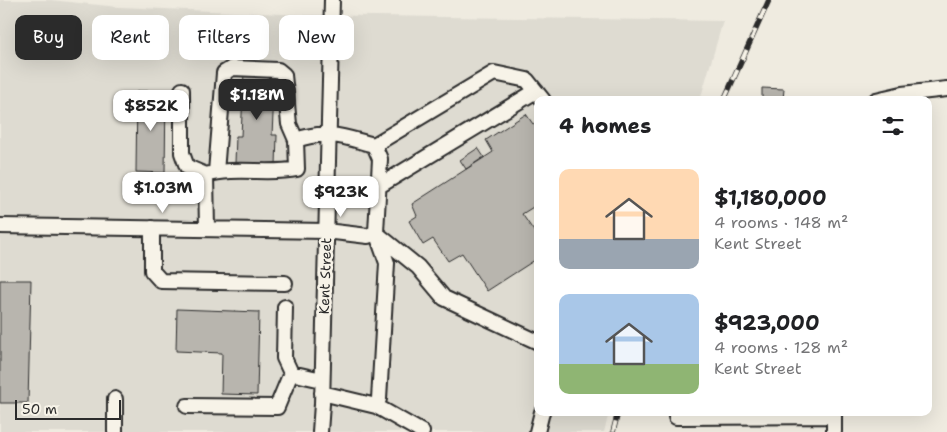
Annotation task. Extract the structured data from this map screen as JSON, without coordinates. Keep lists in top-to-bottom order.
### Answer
{
  "streets": {
    "street": ["Kent Street"]
  },
  "scale_bar": "50 m",
  "page": {
    "chip": [
      "Buy",
      "Rent",
      "Filters",
      "New"
    ],
    "price": [
      "$1.18M",
      "$852K",
      "$1.03M",
      "$923K"
    ],
    "heading": "4 homes",
    "list": [
      {
        "name": "$1,180,000",
        "note": "4 rooms · 148 m² · Kent Street"
      },
      {
        "name": "$923,000",
        "note": "4 rooms · 128 m² · Kent Street"
      }
    ],
    "scale": "50 m"
  }
}
